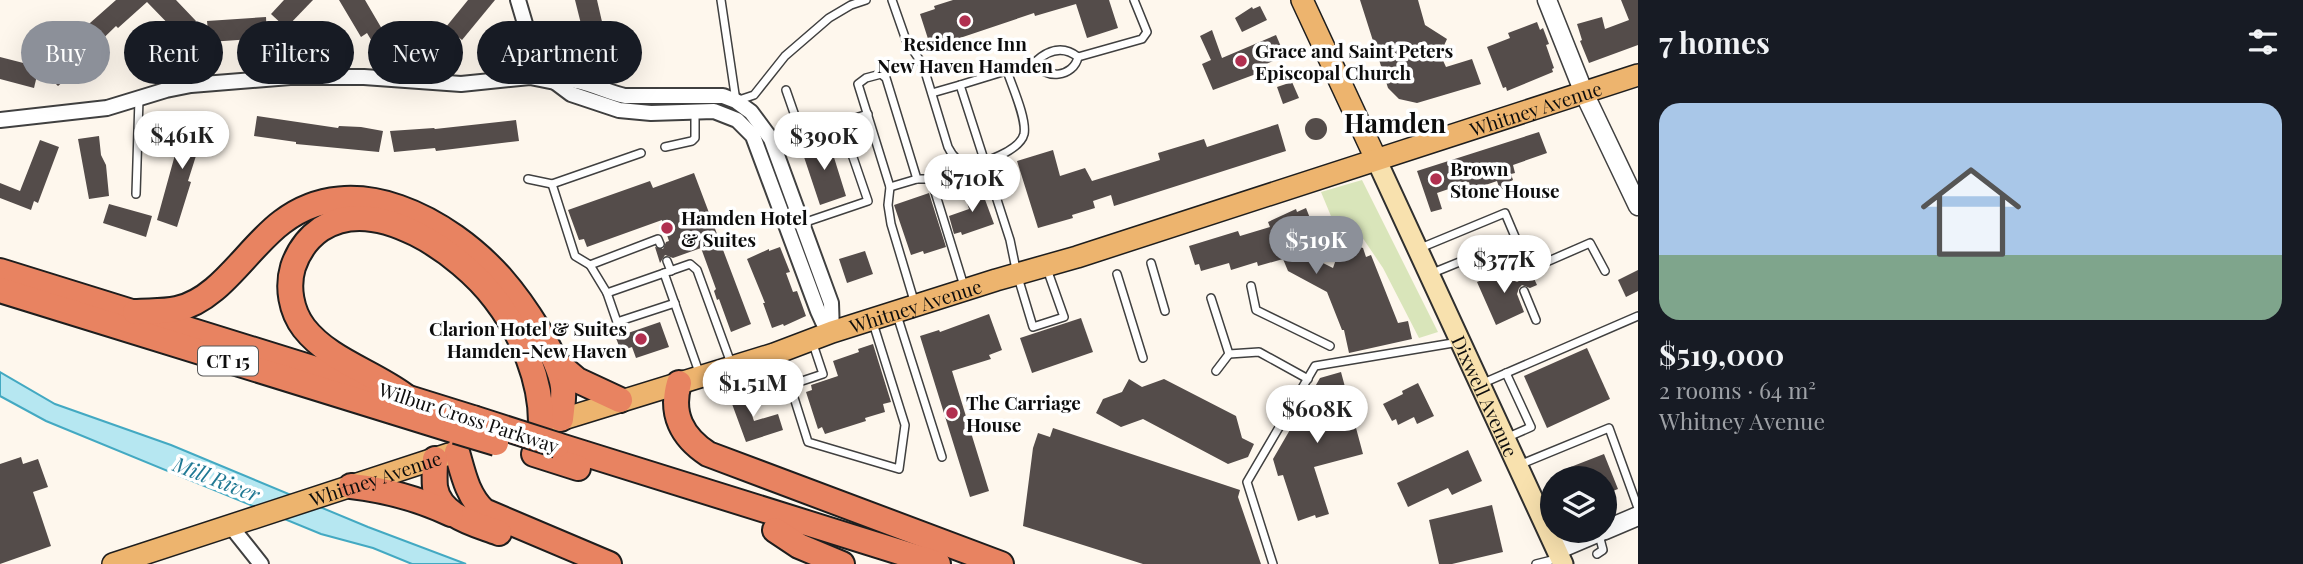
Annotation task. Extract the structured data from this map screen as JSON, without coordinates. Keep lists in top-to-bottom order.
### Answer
{
  "streets": {
    "highway": ["CT 15", "Wilbur Cross Parkway"],
    "main road": ["Whitney Avenue", "Dixwell Avenue"]
  },
  "crossings": [
    ["Whitney Avenue", "Dixwell Avenue"],
    ["Whitney Avenue", "Wilbur Cross Parkway"]
  ],
  "districts": ["Hamden"],
  "water": ["Mill River"],
  "places": [
    "Residence Inn New Haven Hamden",
    "Grace and Saint Peters Episcopal Church",
    "Brown Stone House",
    "Hamden Hotel & Suites",
    "Clarion Hotel & Suites Hamden-New Haven",
    "The Carriage House"
  ],
  "page": {
    "heading": "7 homes",
    "chip": [
      "Buy",
      "Rent",
      "Filters",
      "New",
      "Apartment"
    ],
    "list": [
      {
        "name": "$519,000",
        "note": "2 rooms · 64 m² · Whitney Avenue"
      }
    ],
    "price": [
      "$461K",
      "$390K",
      "$710K",
      "$519K",
      "$377K",
      "$1.51M",
      "$608K"
    ]
  }
}
